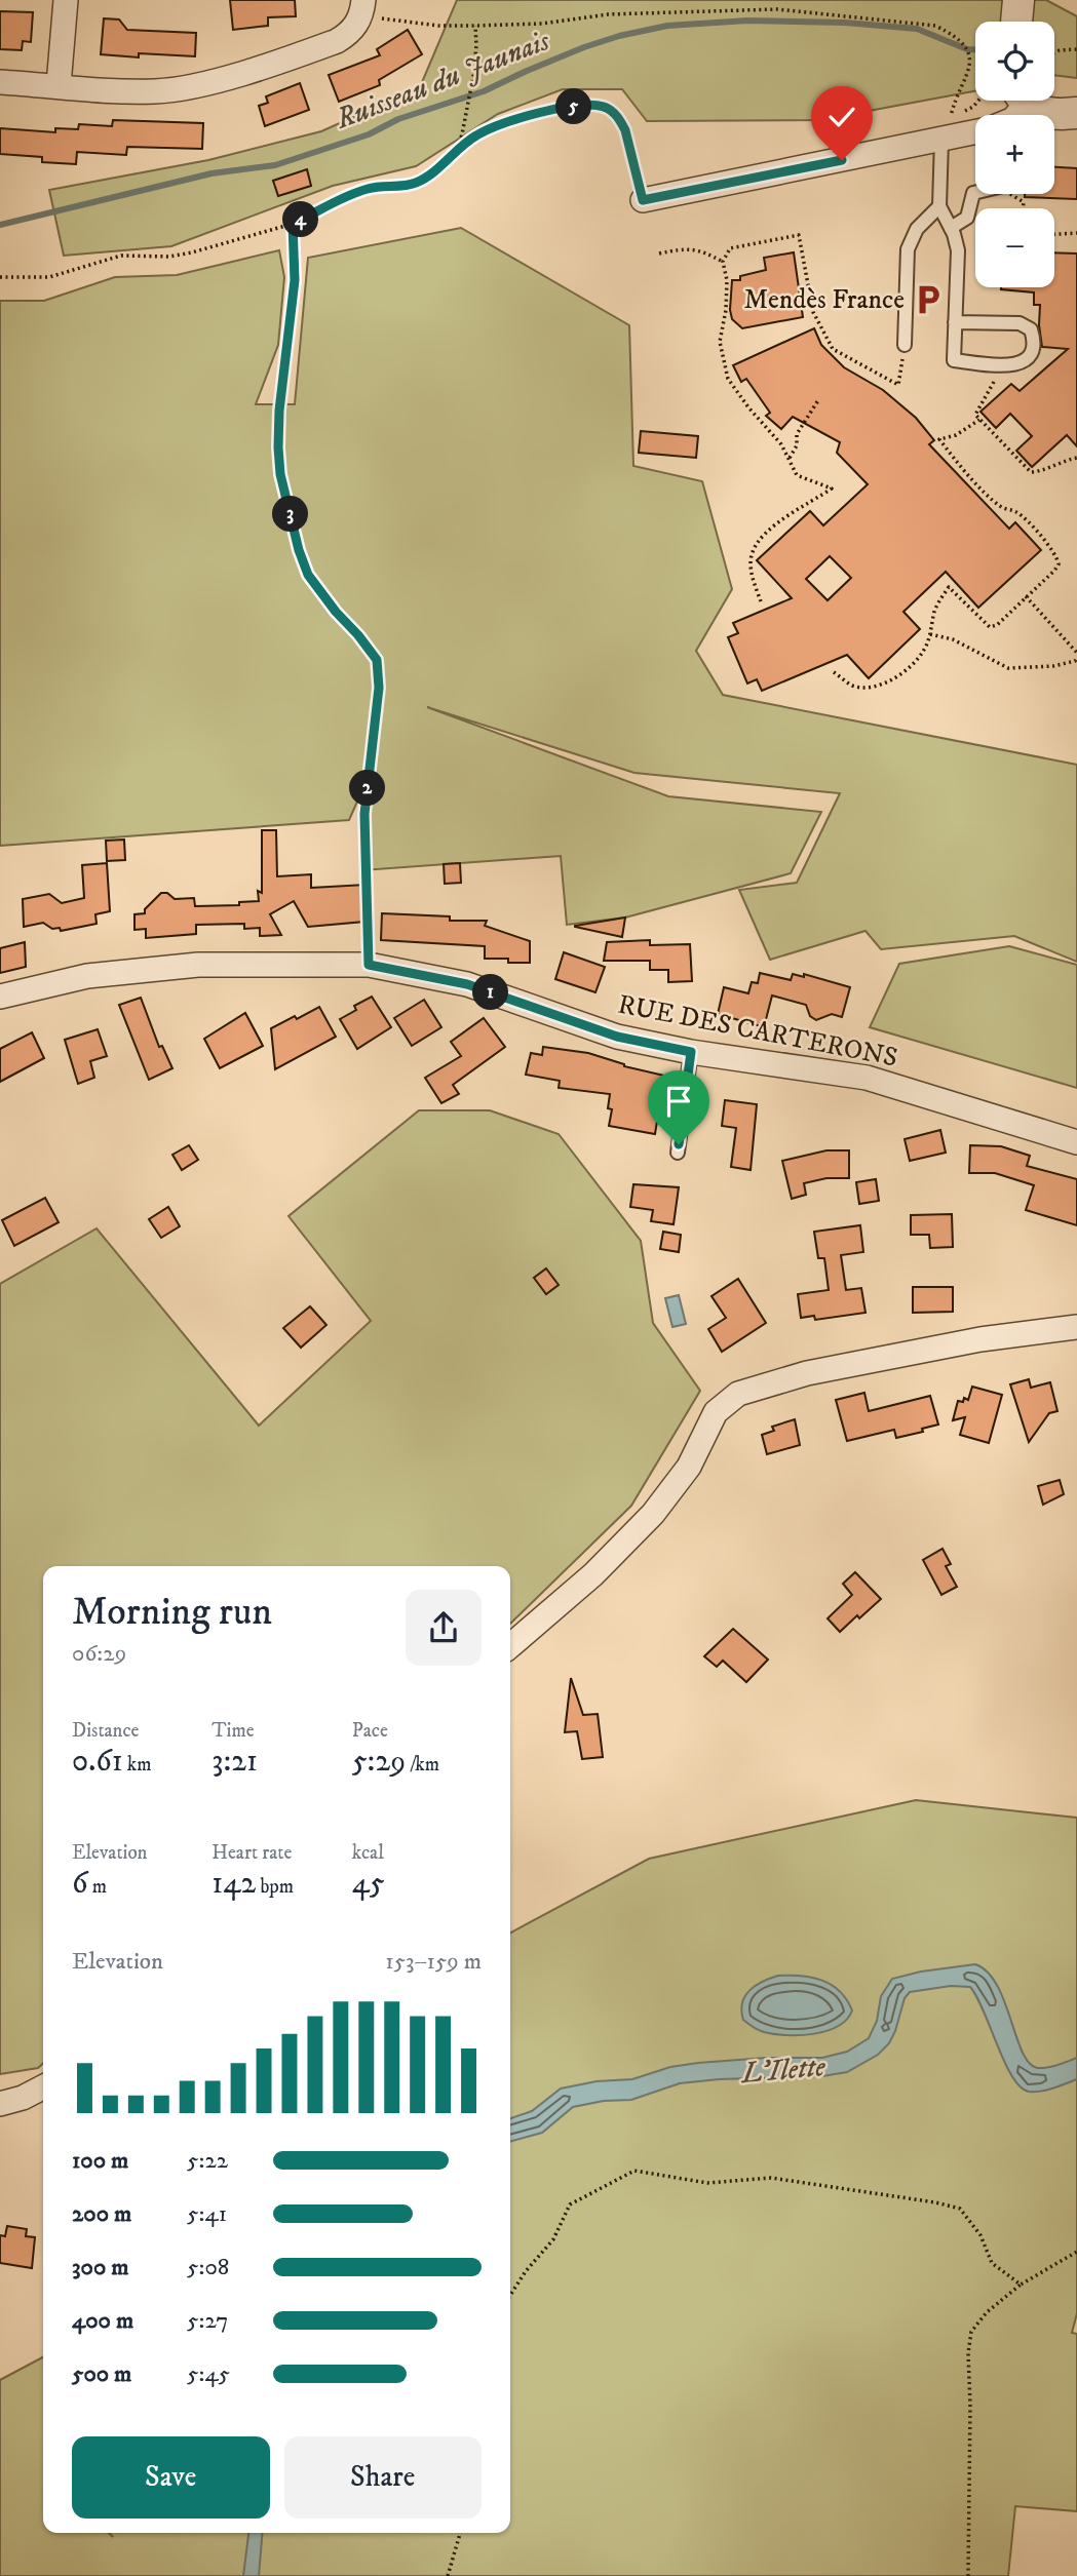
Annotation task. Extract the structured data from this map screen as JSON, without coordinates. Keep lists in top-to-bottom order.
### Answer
{
  "streets": {
    "street": ["RUE DES CARTERONS"]
  },
  "water": ["Ruisseau du Jaunais", "L'Ilette"],
  "places": {
    "parking": ["Mendès France"]
  },
  "page": {
    "map_buttons": ["+", "−"],
    "pins": [
      "5",
      "4",
      "3",
      "2",
      "1"
    ],
    "heading": ["Morning run", "06:29"],
    "stats": [
      ["Distance", "0.61 km"],
      ["Time", "3:21"],
      ["Pace", "5:29 /km"],
      ["Elevation", "6 m"],
      ["Heart rate", "142 bpm"],
      ["kcal", "45"]
    ],
    "chart": ["Elevation", "153–159 m"],
    "list": [
      {
        "name": "100 m",
        "note": "5:22"
      },
      {
        "name": "200 m",
        "note": "5:41"
      },
      {
        "name": "300 m",
        "note": "5:08"
      },
      {
        "name": "400 m",
        "note": "5:27"
      },
      {
        "name": "500 m",
        "note": "5:45"
      }
    ],
    "buttons": ["Save", "Share"]
  }
}
